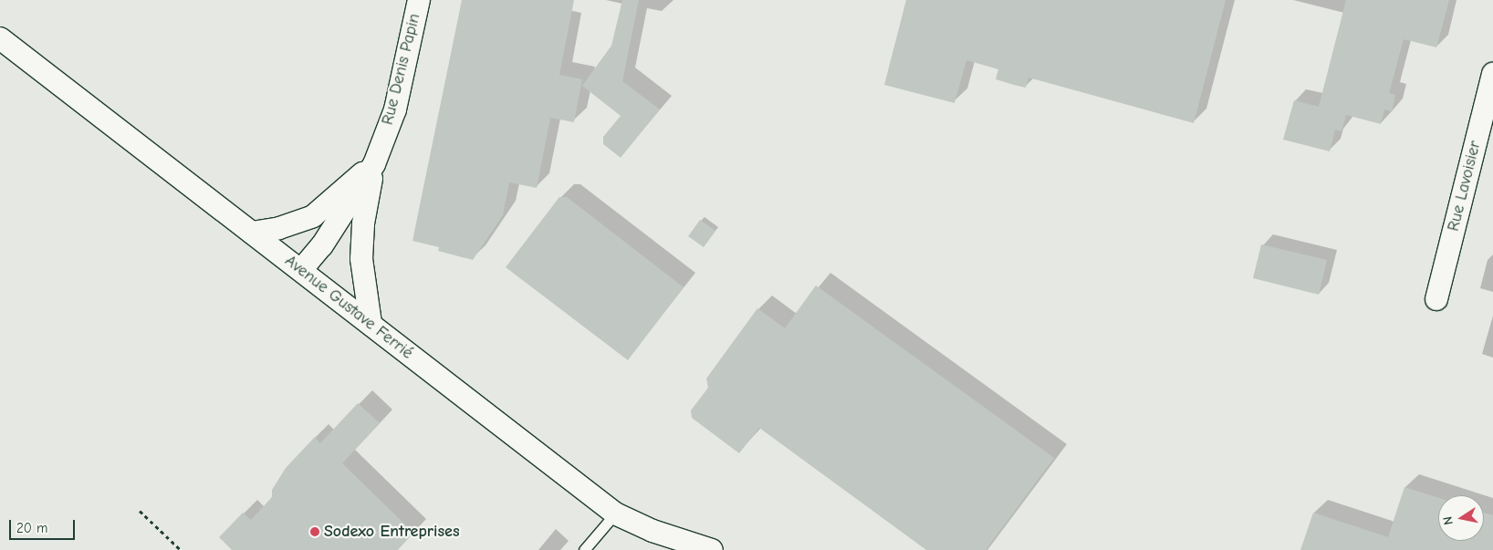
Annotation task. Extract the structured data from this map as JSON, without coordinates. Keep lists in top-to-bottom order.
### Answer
{
  "streets": {
    "street": ["Rue Denis Papin", "Rue Lavoisier", "Avenue Gustave Ferrié"]
  },
  "crossings": [
    ["Rue Denis Papin", "Avenue Gustave Ferrié"]
  ],
  "places": ["Sodexo Entreprises"],
  "scale_bar": "20 m",
  "north": "left"
}
